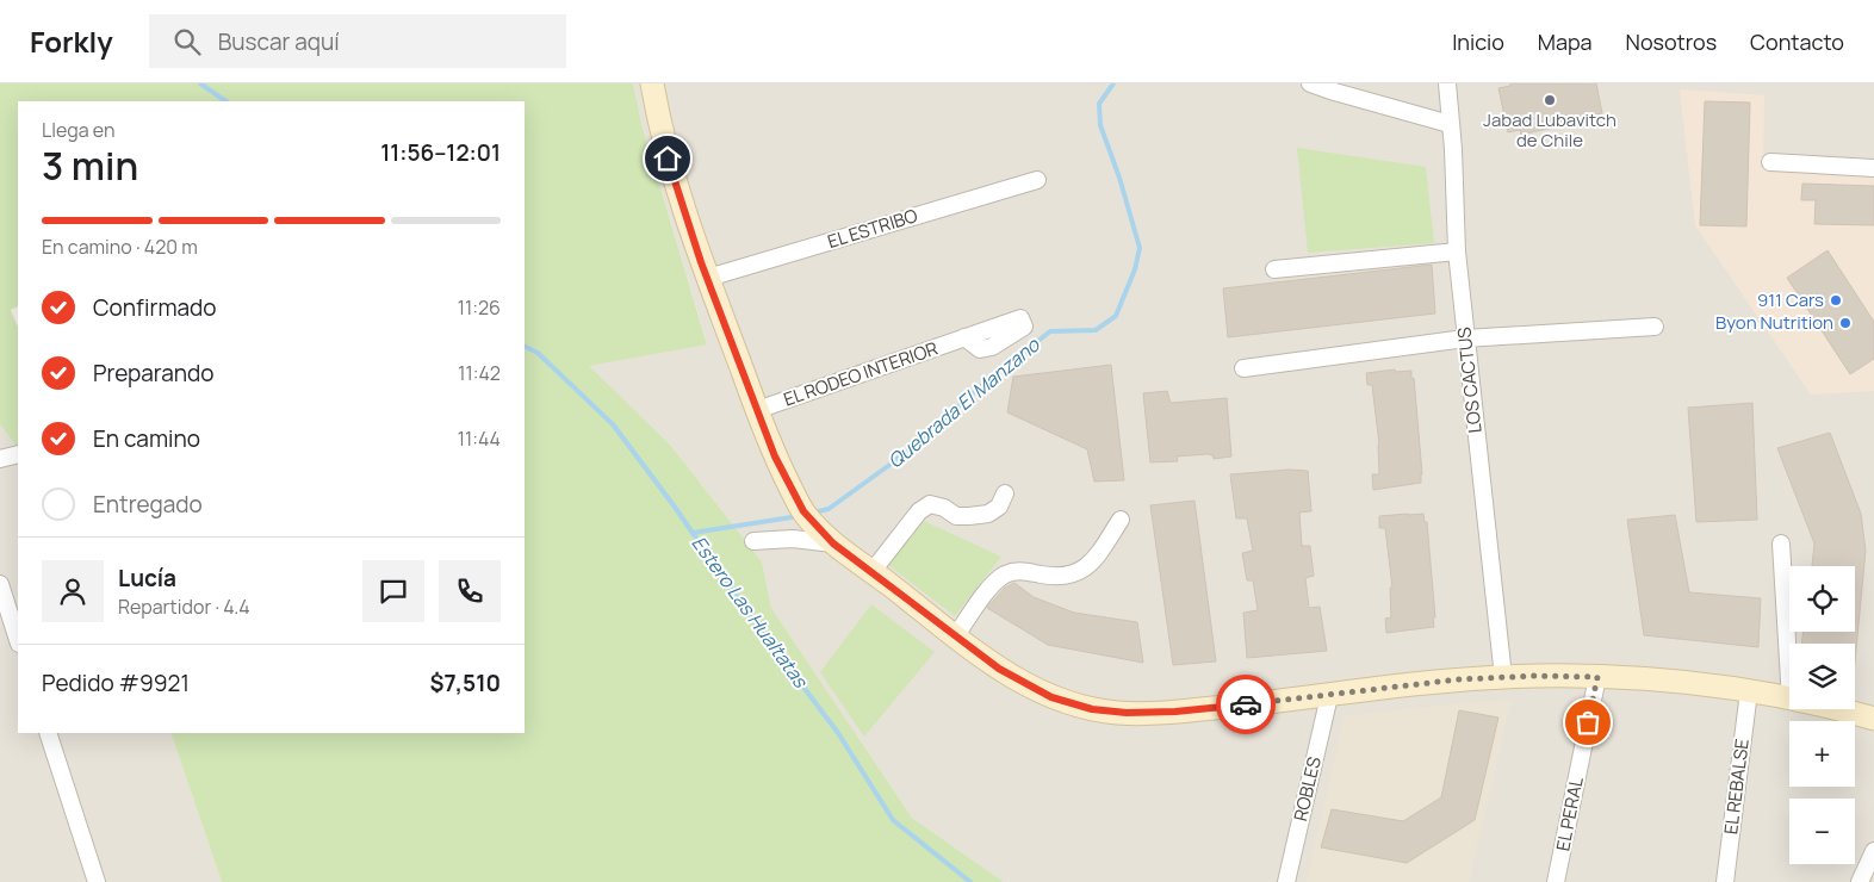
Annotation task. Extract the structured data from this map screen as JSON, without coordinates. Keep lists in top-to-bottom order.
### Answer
{
  "streets": {
    "street": [
      "EL ESTRIBO",
      "EL RODEO INTERIOR",
      "LOS CACTUS",
      "EL REBALSE",
      "ROBLES",
      "EL PERAL"
    ]
  },
  "water": ["Quebrada El Manzano", "Estero Las Hualtatas"],
  "places": ["Jabad Lubavitch de Chile", "911 Cars", "Byon Nutrition"],
  "page": {
    "header": "Forkly",
    "search": "Buscar aquí",
    "nav": [
      "Inicio",
      "Mapa",
      "Nosotros",
      "Contacto"
    ],
    "heading": ["3 min", "Llega en", "11:56–12:01"],
    "panel": [
      "Lucía",
      "Repartidor · 4.4",
      "Pedido #9921",
      "$7,510"
    ],
    "bar": "En camino · 420 m",
    "list": [
      ["Confirmado", "11:26"],
      ["Preparando", "11:42"],
      ["En camino", "11:44"],
      "Entregado"
    ],
    "map_buttons": ["+", "−"]
  }
}
